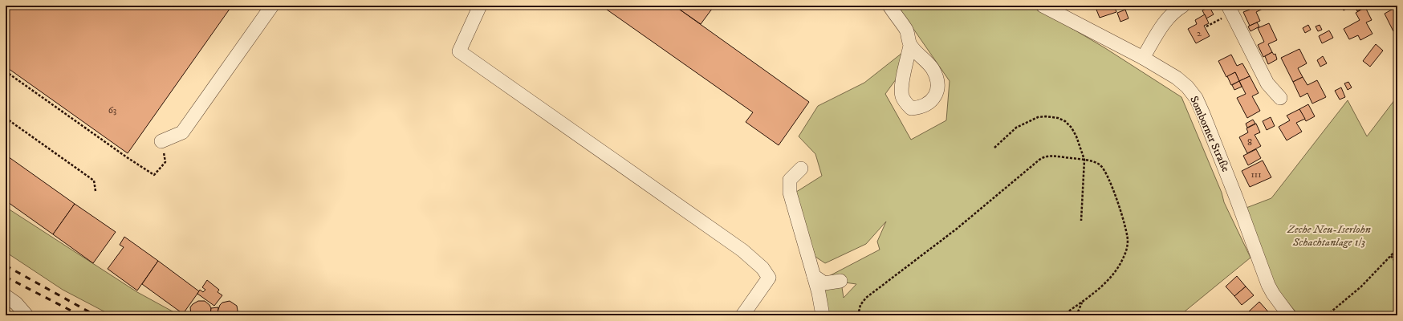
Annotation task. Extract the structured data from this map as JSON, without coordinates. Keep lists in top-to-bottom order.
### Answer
{
  "streets": {
    "street": ["Somborner Straße"]
  },
  "parks": ["Zeche Neu-Iserlohn Schachtanlage 1/3"],
  "house_numbers": [
    "2",
    "63",
    "8",
    "111"
  ]
}
